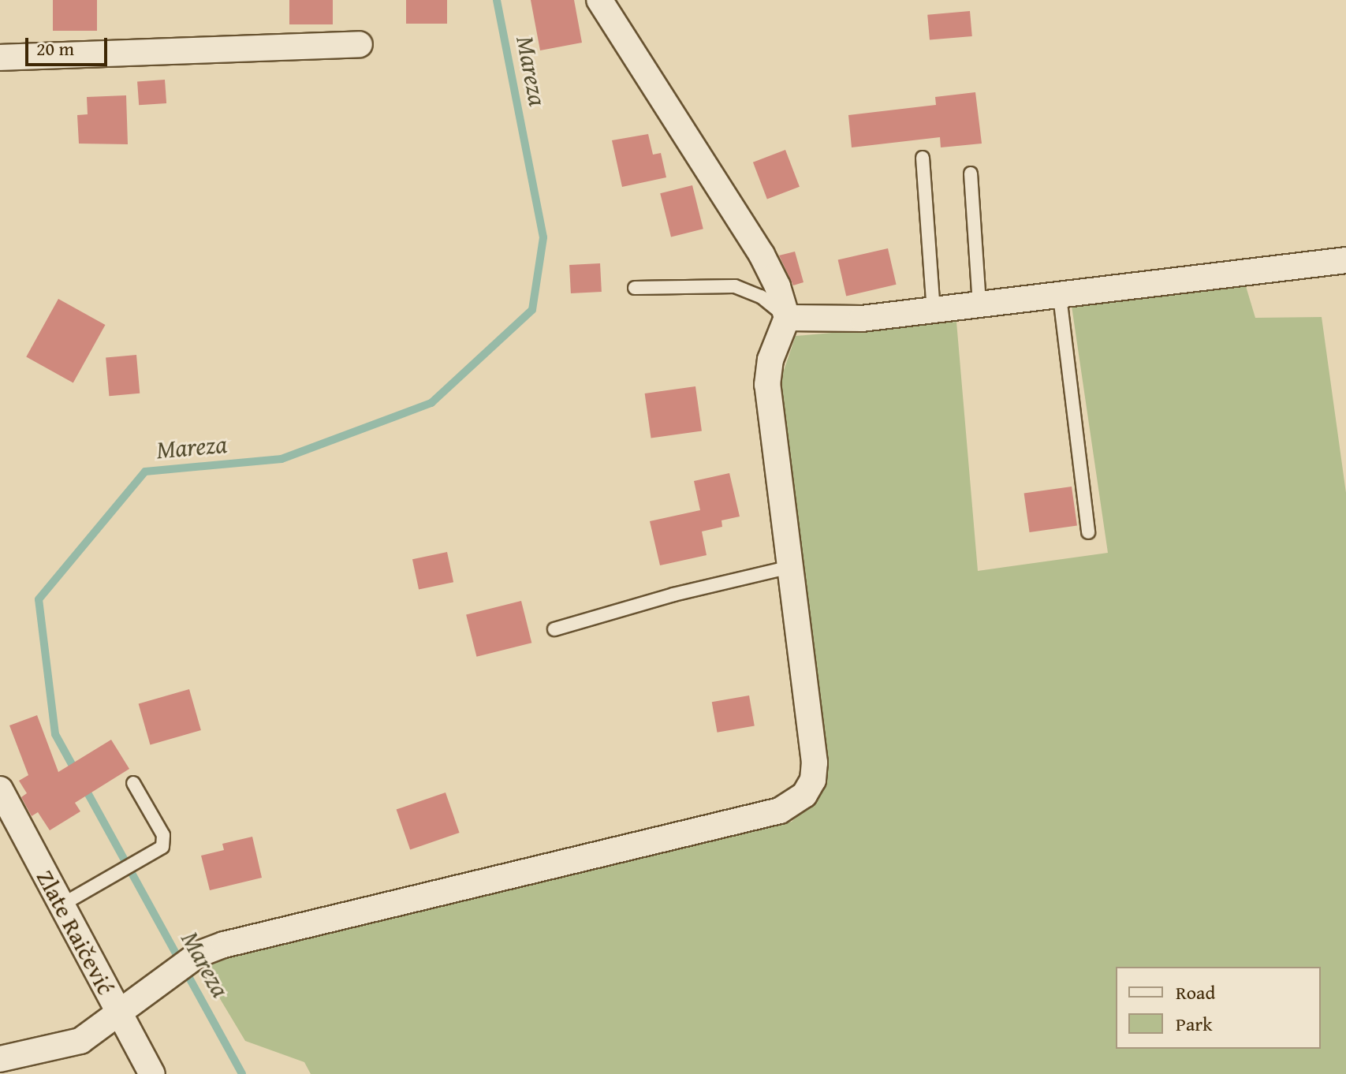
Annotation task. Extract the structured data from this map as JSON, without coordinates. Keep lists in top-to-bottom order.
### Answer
{
  "streets": {
    "street": ["Zlate Raičević"]
  },
  "water": ["Mareza"],
  "legend": ["Road", "Park"],
  "scale_bar": "20 m"
}
